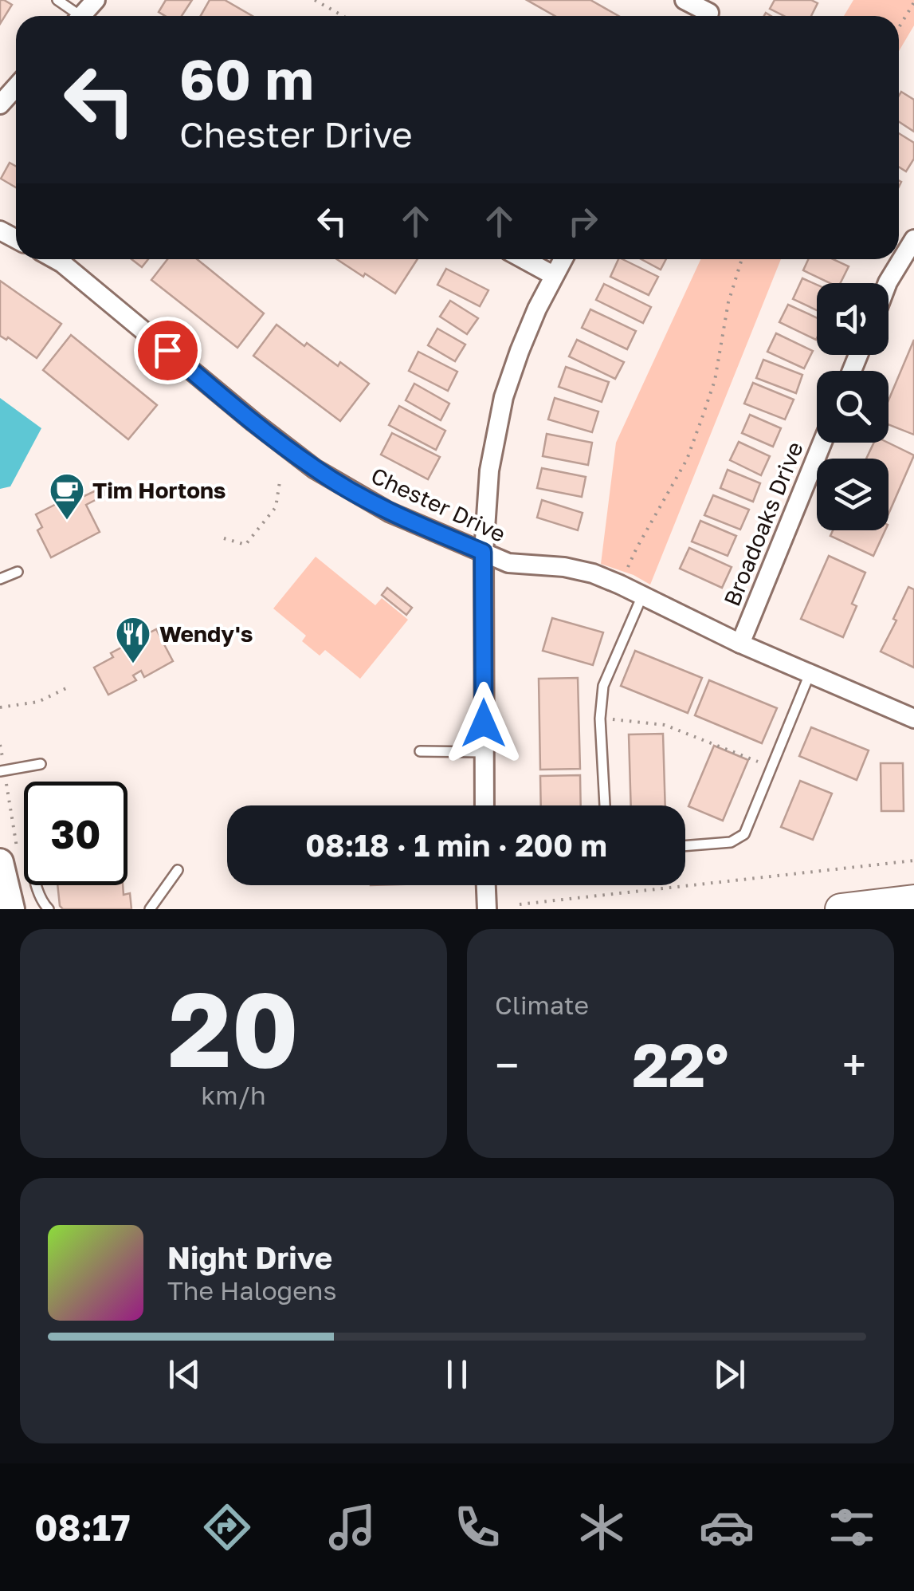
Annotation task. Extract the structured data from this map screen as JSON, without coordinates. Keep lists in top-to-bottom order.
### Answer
{
  "streets": {
    "street": ["Chester Drive", "Broadoaks Drive"]
  },
  "crossings": [
    ["Chester Drive", "Broadoaks Drive"]
  ],
  "places": {
    "cafe": ["Tim Hortons"],
    "restaurant": ["Wendy's"]
  },
  "page": {
    "turn": ["60 m", "Chester Drive"],
    "limit": "30",
    "trip": "08:18 · 1 min · 200 m",
    "tile": [
      ["20", "km/h"],
      "Climate"
    ],
    "heat": ["−", "22°", "+"],
    "song": ["Night Drive", "The Halogens"],
    "tabs": "08:17"
  }
}
